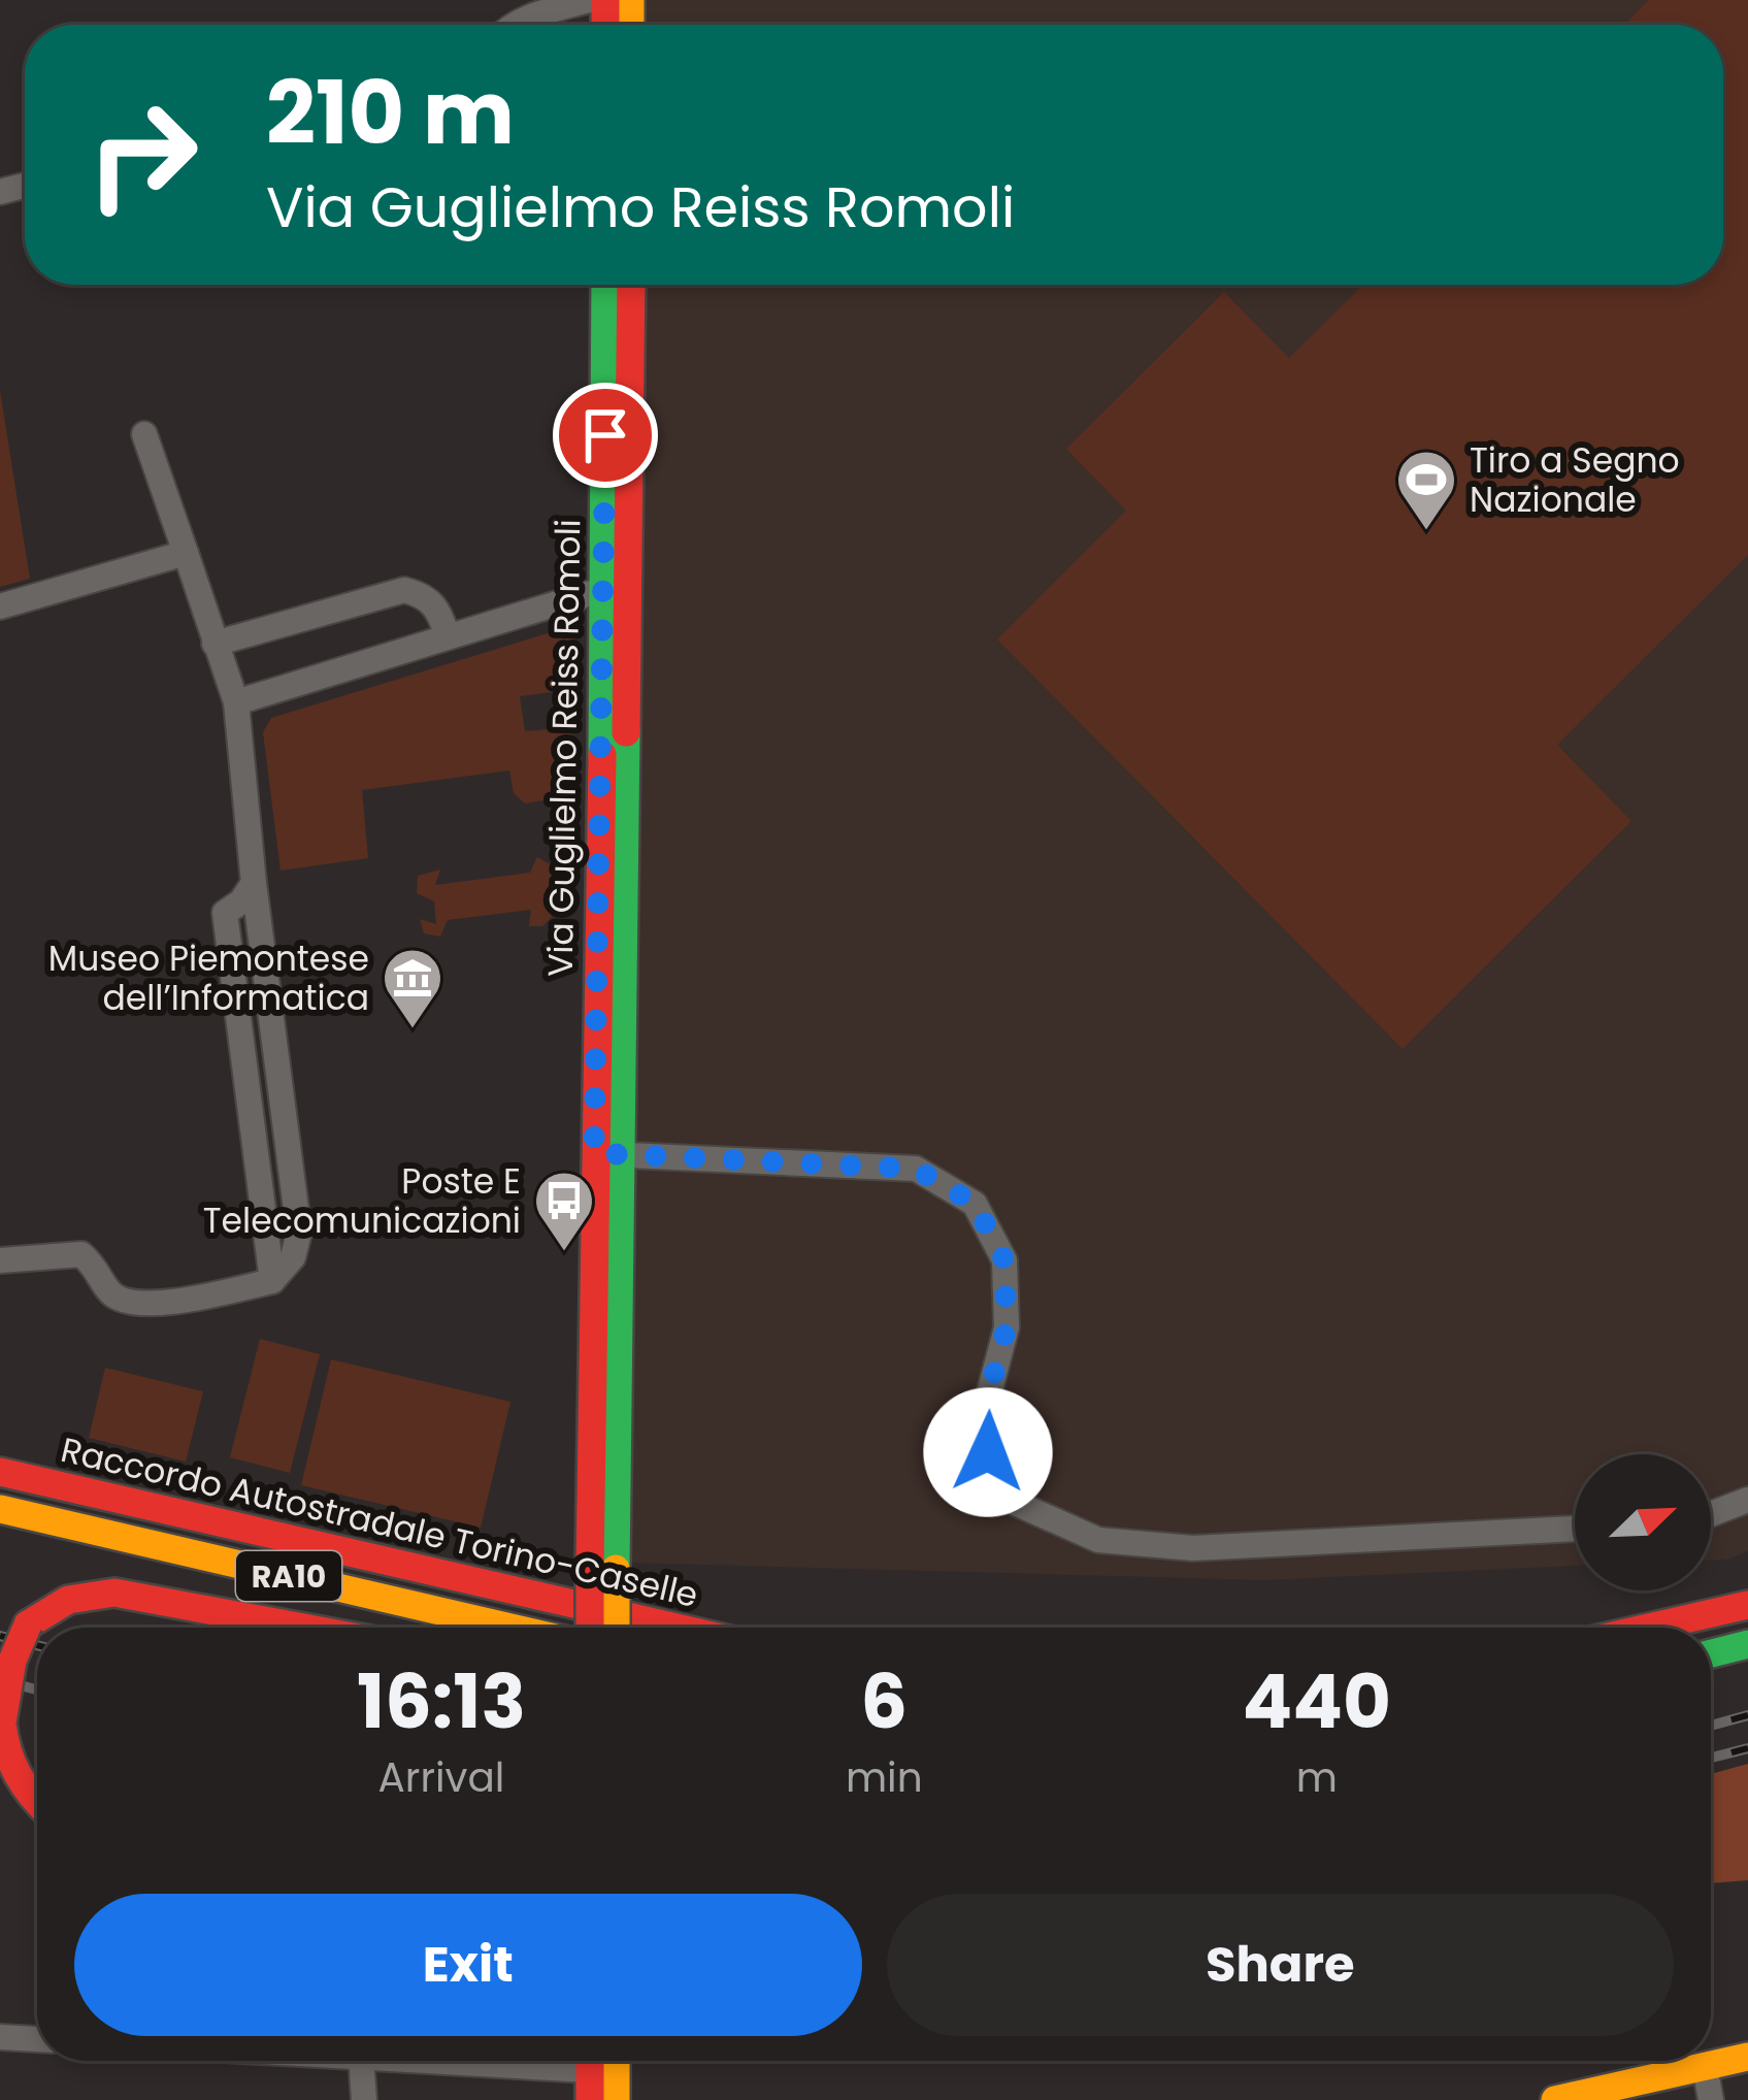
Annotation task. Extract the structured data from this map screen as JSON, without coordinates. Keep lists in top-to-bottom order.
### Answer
{
  "streets": {
    "main road": ["Via Guglielmo Reiss Romoli", "Raccordo Autostradale Torino-Caselle", "RA10"]
  },
  "crossings": [
    ["Raccordo Autostradale Torino-Caselle", "RA10"]
  ],
  "places": {
    "sports": ["Tiro a Segno Nazionale"],
    "museum": ["Museo Piemontese dell’Informatica"],
    "bus stop": ["Poste E Telecomunicazioni"]
  },
  "north": "top right",
  "page": {
    "turn": ["210 m", "Via Guglielmo Reiss Romoli"],
    "eta": [
      "16:13",
      "Arrival",
      "6",
      "min",
      "440",
      "m"
    ],
    "buttons": ["Exit", "Share"]
  }
}
